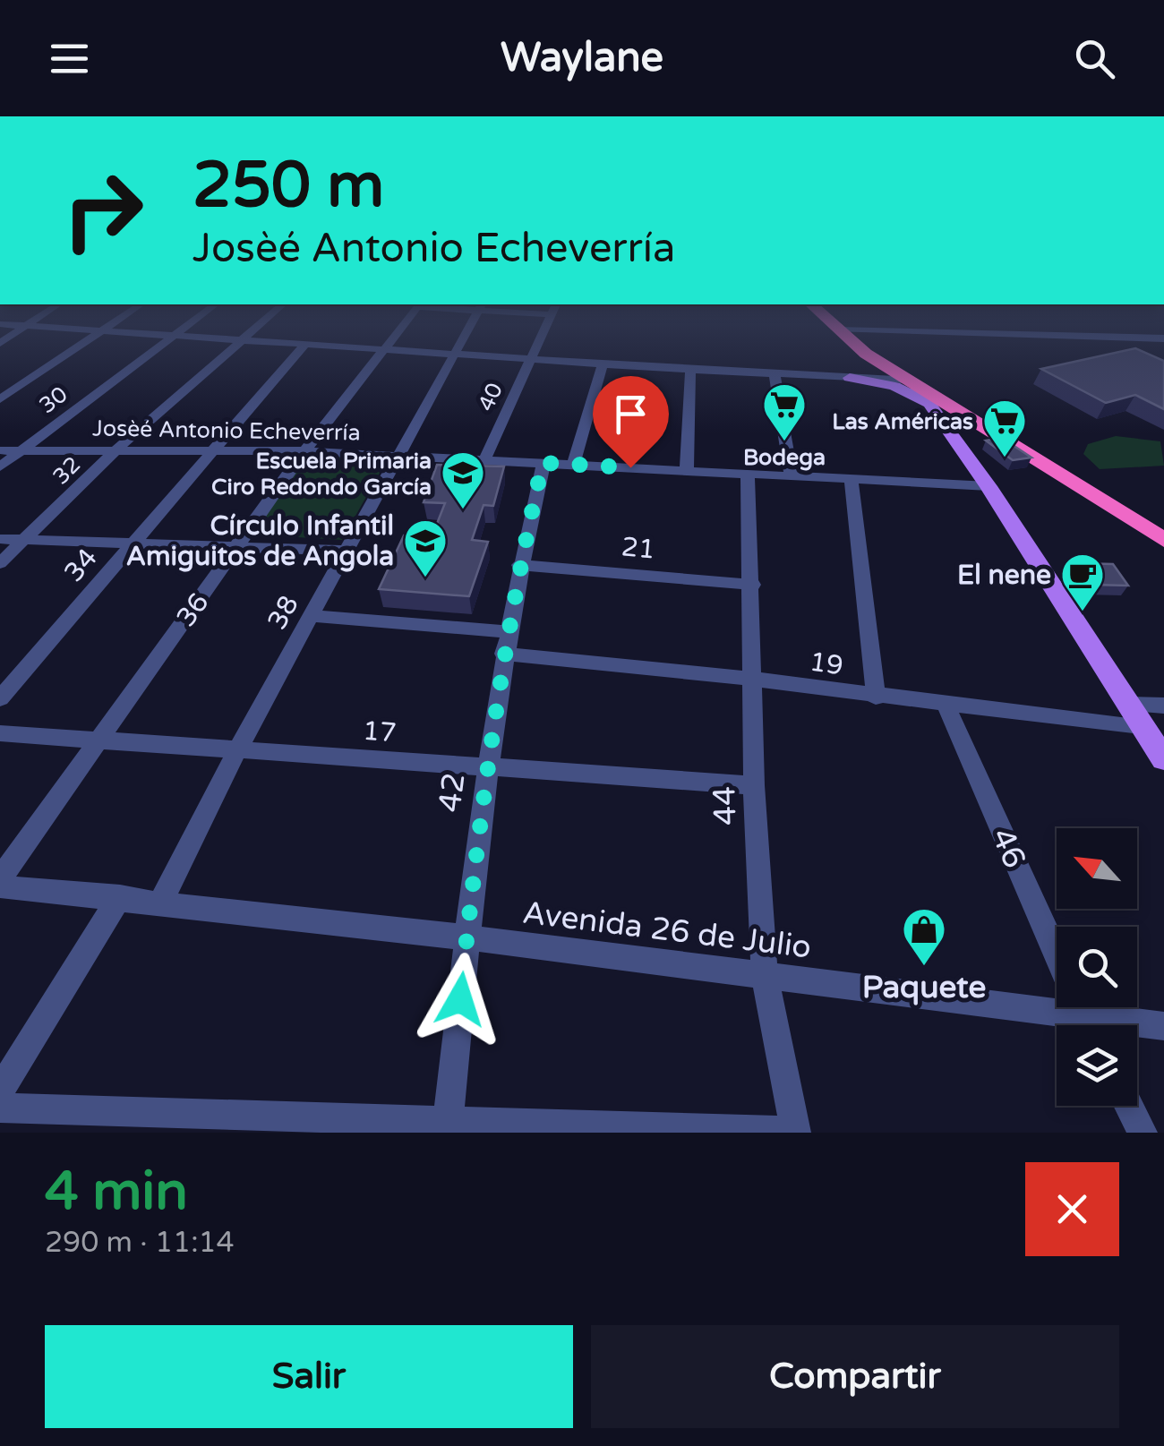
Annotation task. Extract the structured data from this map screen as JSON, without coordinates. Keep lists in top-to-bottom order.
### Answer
{
  "streets": {
    "street": [
      "40",
      "30",
      "Josèé Antonio Echeverría",
      "32",
      "21",
      "34",
      "36",
      "38",
      "19",
      "17",
      "42",
      "44",
      "46",
      "Avenida 26 de Julio"
    ]
  },
  "crossings": [
    ["40", "Josèé Antonio Echeverría"],
    ["30", "Josèé Antonio Echeverría"],
    ["Josèé Antonio Echeverría", "32"],
    ["Josèé Antonio Echeverría", "34"],
    ["Josèé Antonio Echeverría", "36"],
    ["Josèé Antonio Echeverría", "38"],
    ["Josèé Antonio Echeverría", "42"],
    ["Josèé Antonio Echeverría", "44"],
    ["21", "42"],
    ["21", "44"],
    ["36", "17"],
    ["38", "19"],
    ["38", "17"],
    ["38", "Avenida 26 de Julio"],
    ["19", "42"],
    ["19", "44"],
    ["19", "46"],
    ["17", "42"],
    ["17", "44"],
    ["42", "Avenida 26 de Julio"],
    ["44", "Avenida 26 de Julio"]
  ],
  "places": {
    "supermarket": ["Bodega", "Las Américas"],
    "school or university": ["Escuela Primaria Ciro Redondo García", "Círculo Infantil Amiguitos de Angola"],
    "cafe": ["El nene"],
    "shop": ["Paquete"]
  },
  "north": "top left",
  "page": {
    "header": "Waylane",
    "turn": ["250 m", "Josèé Antonio Echeverría"],
    "heading": ["4 min", "290 m · 11:14"],
    "buttons": ["Salir", "Compartir"]
  }
}
